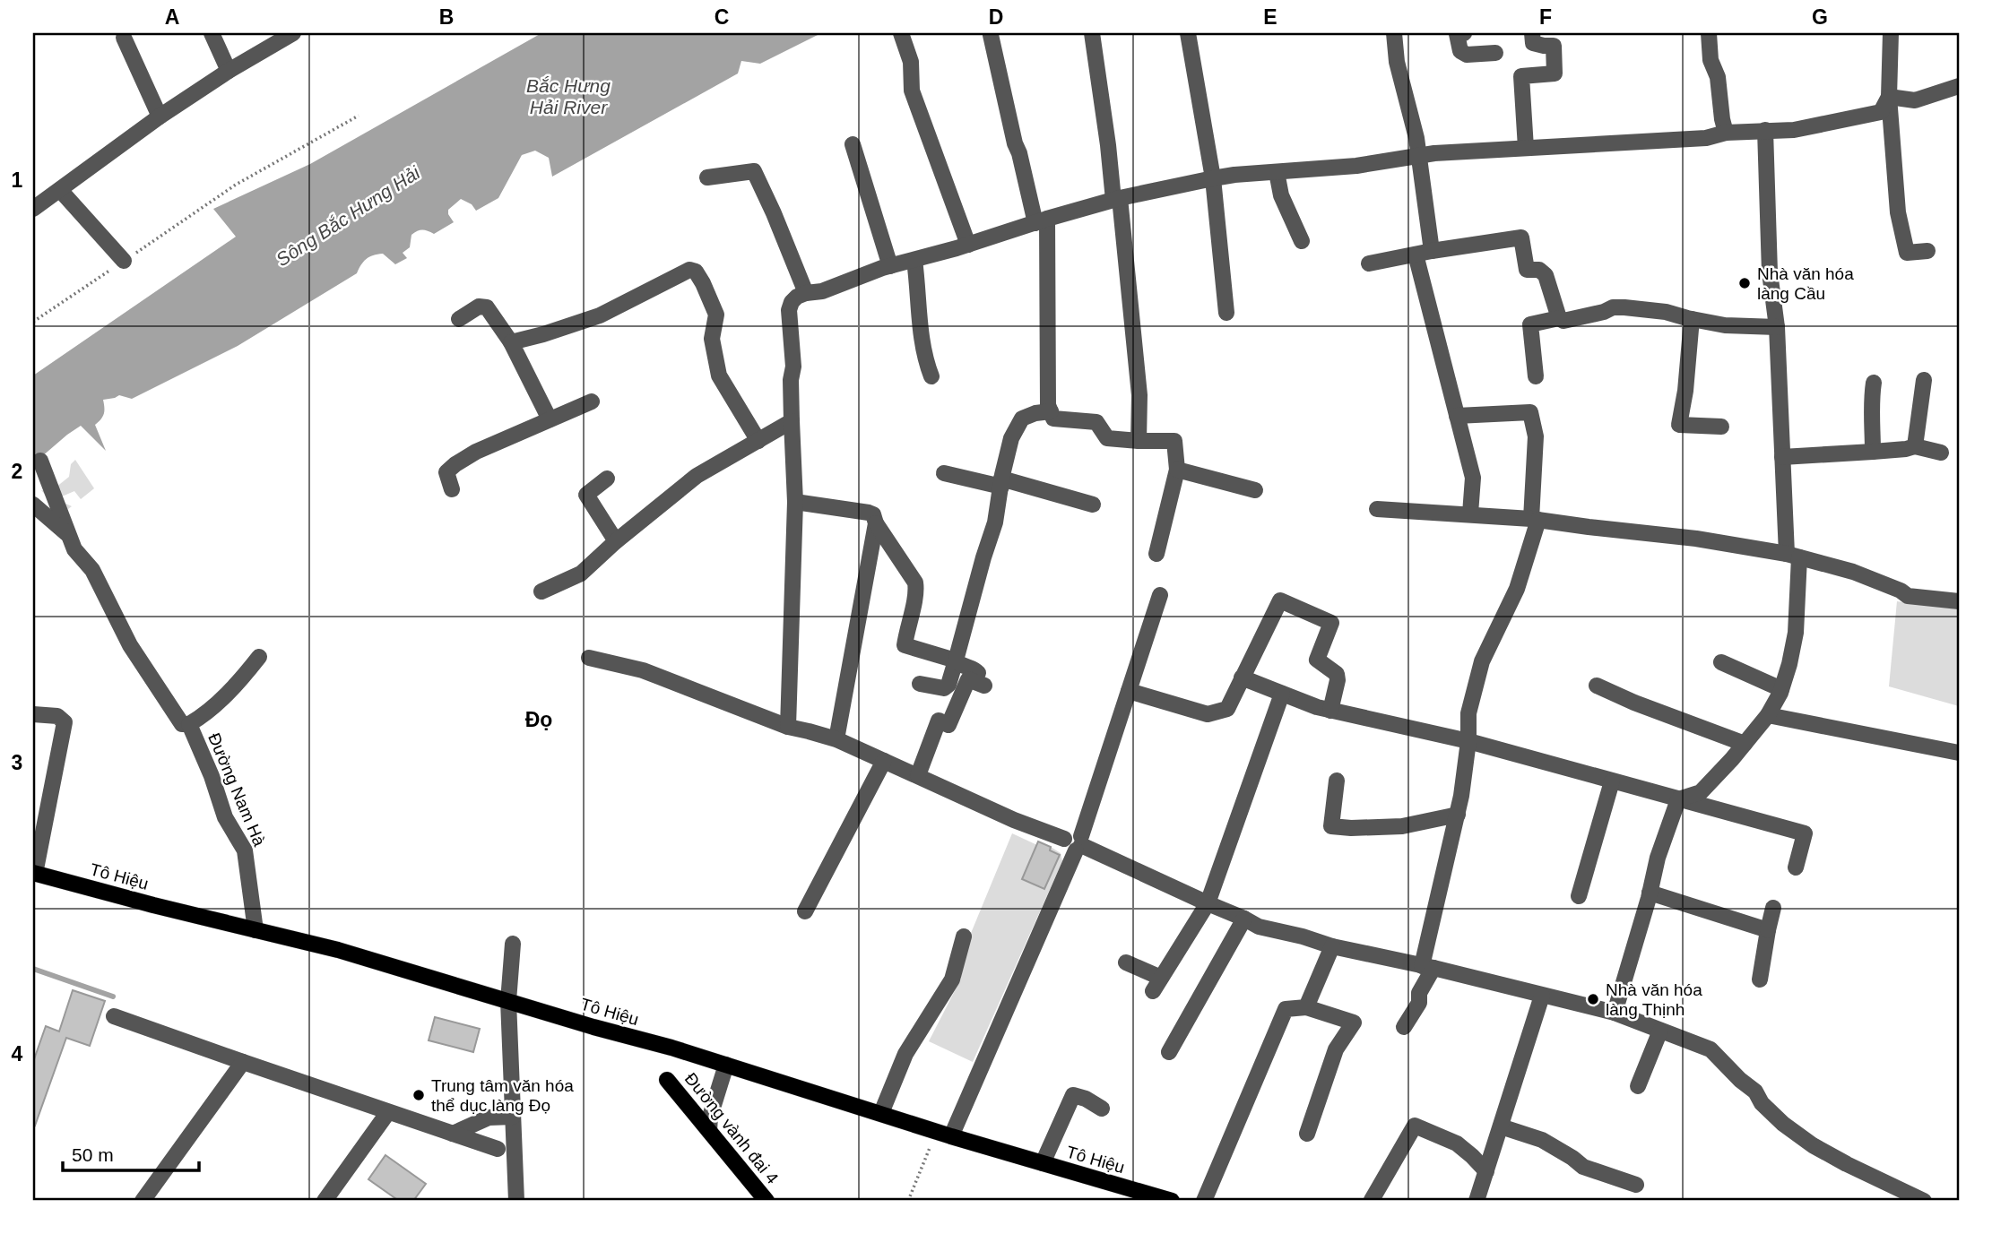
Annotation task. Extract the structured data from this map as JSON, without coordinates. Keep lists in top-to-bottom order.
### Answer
{
  "streets": {
    "main road": ["Tô Hiệu", "Đường vành đai 4"],
    "street": ["Đường Nam Hà"]
  },
  "crossings": [
    ["Đường Nam Hà", "Tô Hiệu"]
  ],
  "districts": ["Đọ"],
  "water": ["Bắc Hưng Hải River", "Sông Bắc Hưng Hải"],
  "places": ["Nhà văn hóa làng Cầu", "Nhà văn hóa làng Thịnh", "Trung tâm văn hóa thể dục làng Đọ"],
  "scale_bar": "50 m",
  "grid": {
    "columns": [
      "A",
      "B",
      "C",
      "D",
      "E",
      "F",
      "G"
    ],
    "rows": [
      "1",
      "2",
      "3",
      "4"
    ]
  }
}
